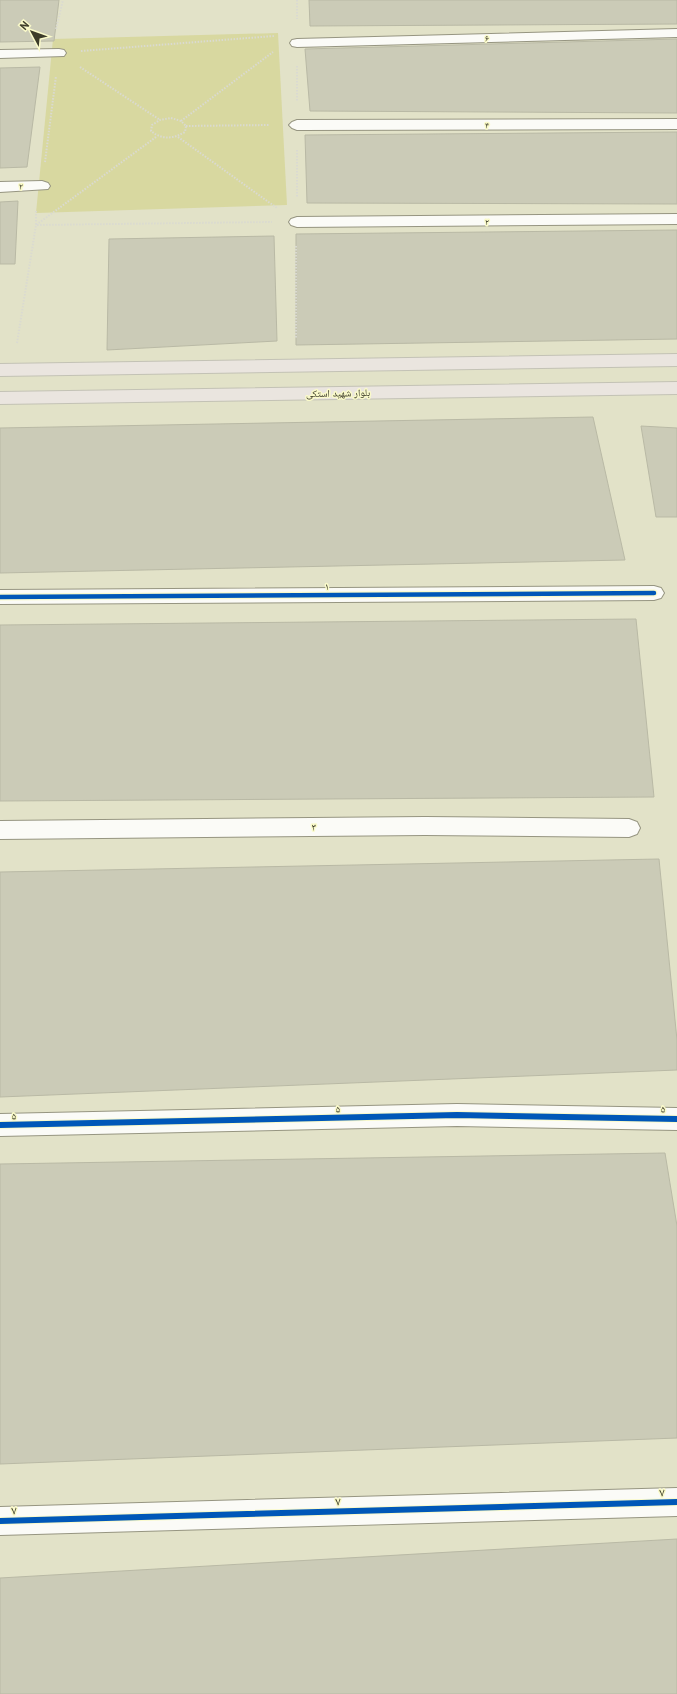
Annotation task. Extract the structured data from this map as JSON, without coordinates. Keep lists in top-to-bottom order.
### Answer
{
  "streets": {
    "main road": ["بلوار شهید استکی"],
    "street": [
      "۶",
      "۴",
      "۲",
      "۱",
      "۳",
      "۵",
      "۷"
    ]
  },
  "north": "top left"
}
